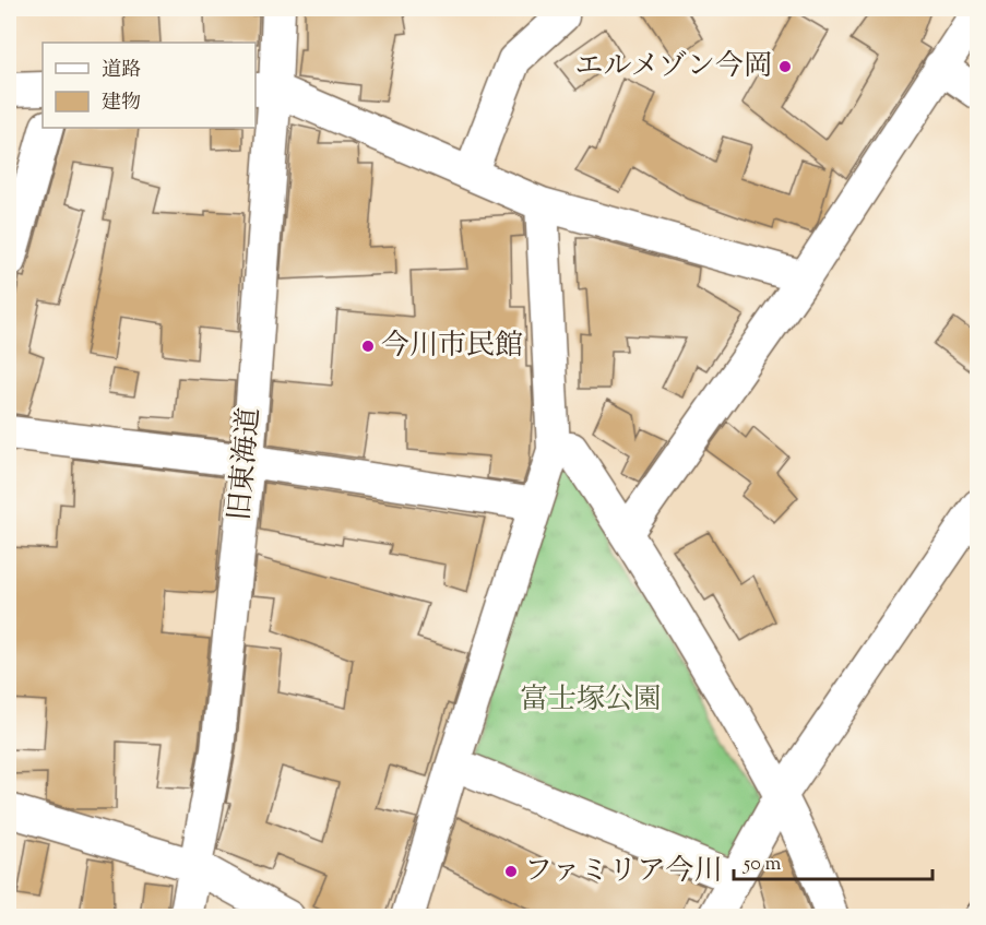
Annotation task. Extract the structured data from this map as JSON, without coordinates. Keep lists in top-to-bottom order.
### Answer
{
  "streets": {
    "street": ["旧東海道"]
  },
  "parks": ["富士塚公園"],
  "places": ["エルメゾン今岡", "今川市民館", "ファミリア今川"],
  "legend": ["道路", "建物"],
  "scale_bar": "50 m"
}
